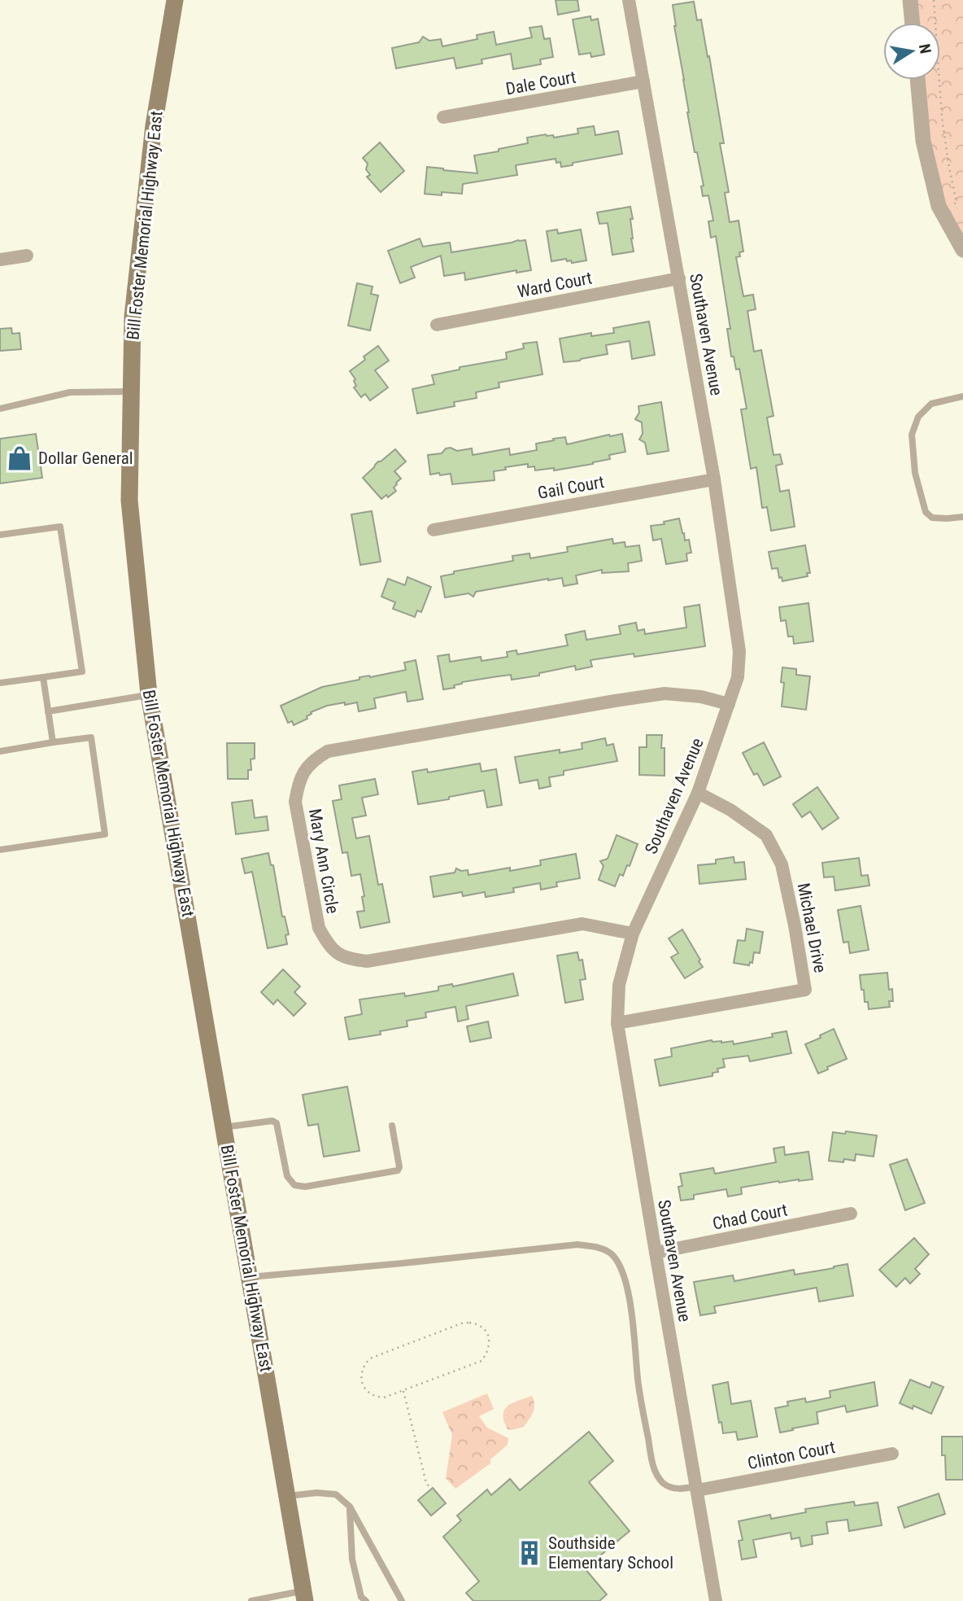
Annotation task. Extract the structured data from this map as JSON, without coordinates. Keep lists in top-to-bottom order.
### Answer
{
  "streets": {
    "main road": ["Bill Foster Memorial Highway East"],
    "street": [
      "Dale Court",
      "Ward Court",
      "Southaven Avenue",
      "Gail Court",
      "Mary Ann Circle",
      "Michael Drive",
      "Chad Court",
      "Clinton Court"
    ]
  },
  "crossings": [
    ["Dale Court", "Southaven Avenue"],
    ["Ward Court", "Southaven Avenue"],
    ["Southaven Avenue", "Gail Court"],
    ["Southaven Avenue", "Mary Ann Circle"],
    ["Southaven Avenue", "Michael Drive"],
    ["Southaven Avenue", "Chad Court"],
    ["Southaven Avenue", "Clinton Court"]
  ],
  "places": {
    "shop": ["Dollar General"],
    "building": ["Southside Elementary School"]
  },
  "north": "right"
}
